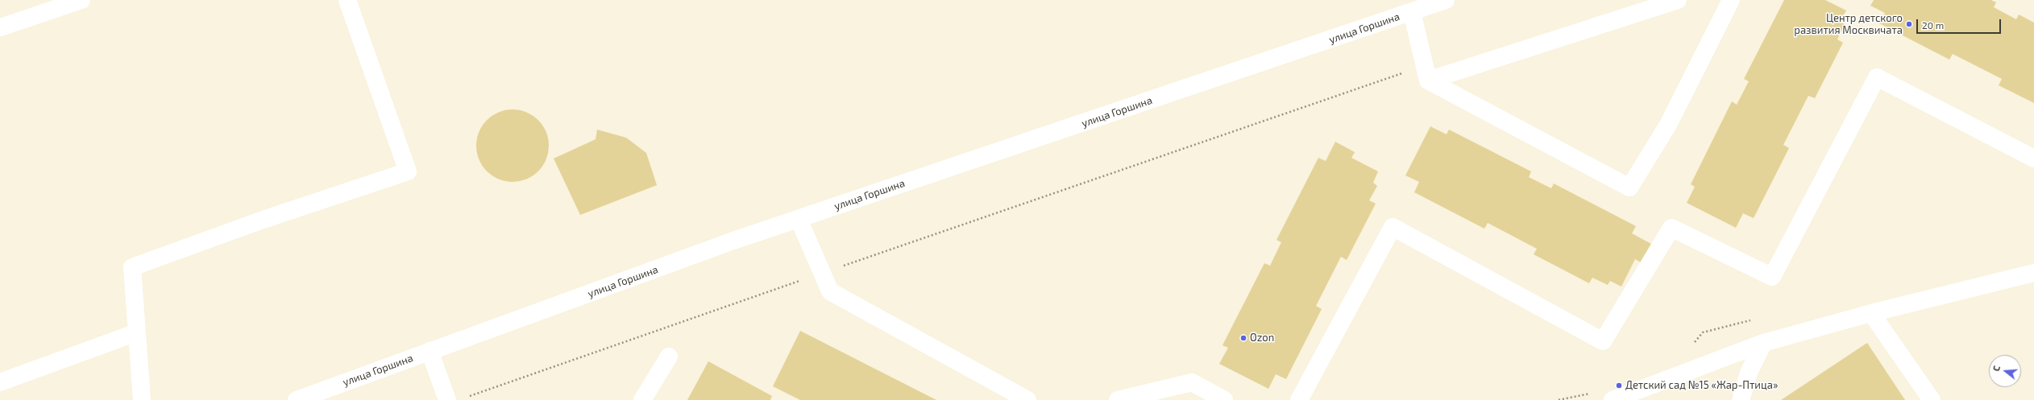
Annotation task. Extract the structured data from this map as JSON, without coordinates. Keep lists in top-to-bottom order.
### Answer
{
  "streets": {
    "street": ["улица Горшина"]
  },
  "places": ["Центр детского развития Москвичата", "Ozon", "Детский сад №15 «Жар-Птица»"],
  "scale_bar": "20 m",
  "north": "left"
}
